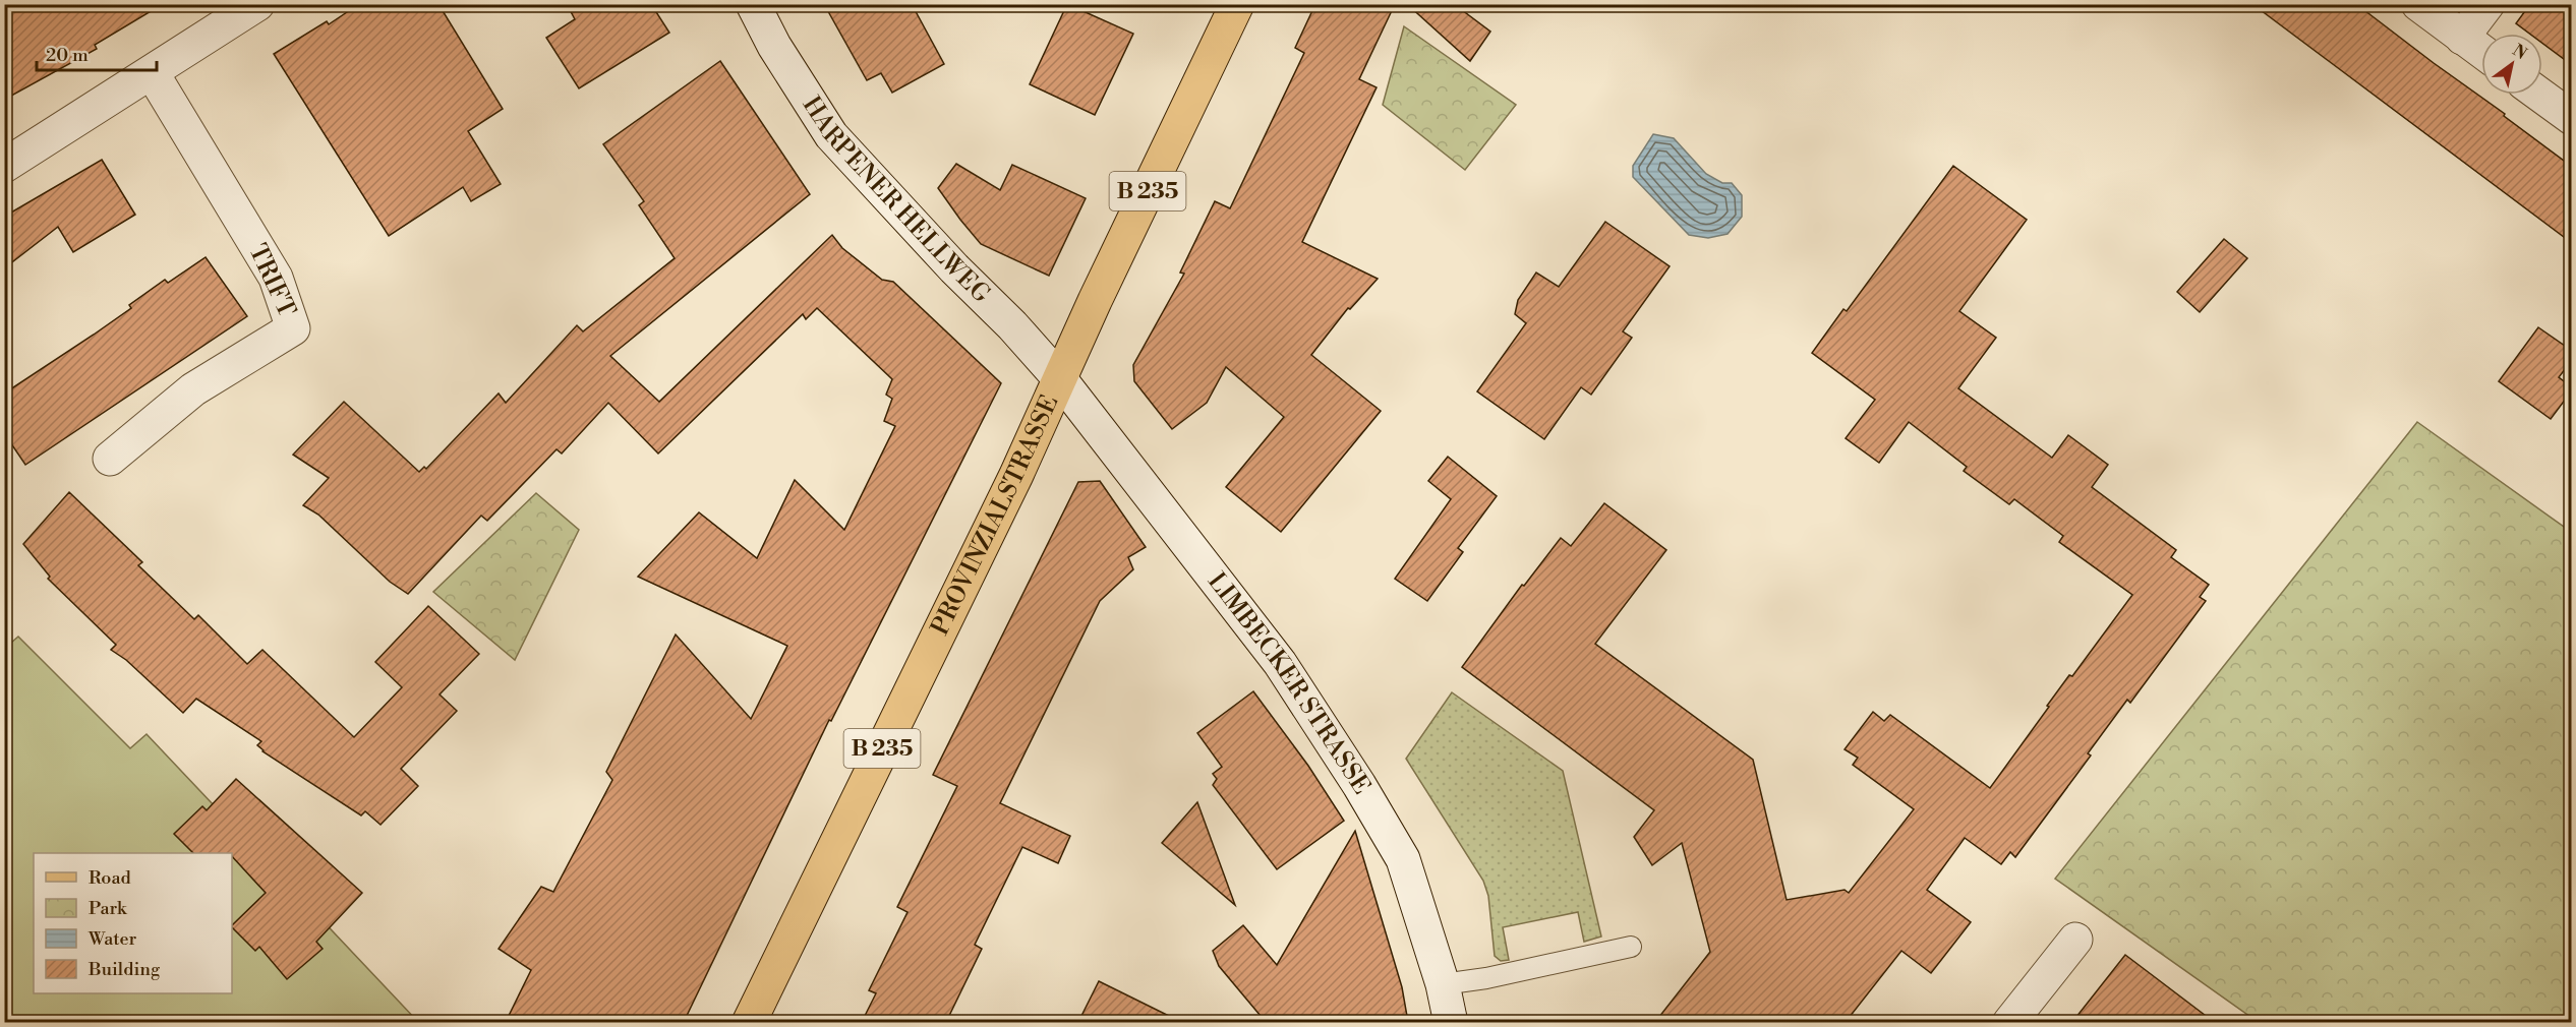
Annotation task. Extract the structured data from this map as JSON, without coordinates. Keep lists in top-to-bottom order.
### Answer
{
  "streets": {
    "main road": ["B 235", "PROVINZIALSTRASSE"],
    "street": ["HARPENER HELLWEG", "TRIFT", "LIMBECKER STRASSE"]
  },
  "crossings": [
    ["HARPENER HELLWEG", "PROVINZIALSTRASSE"],
    ["HARPENER HELLWEG", "LIMBECKER STRASSE"],
    ["PROVINZIALSTRASSE", "LIMBECKER STRASSE"]
  ],
  "legend": [
    "Road",
    "Park",
    "Water",
    "Building"
  ],
  "scale_bar": "20 m",
  "north": "top right"
}
